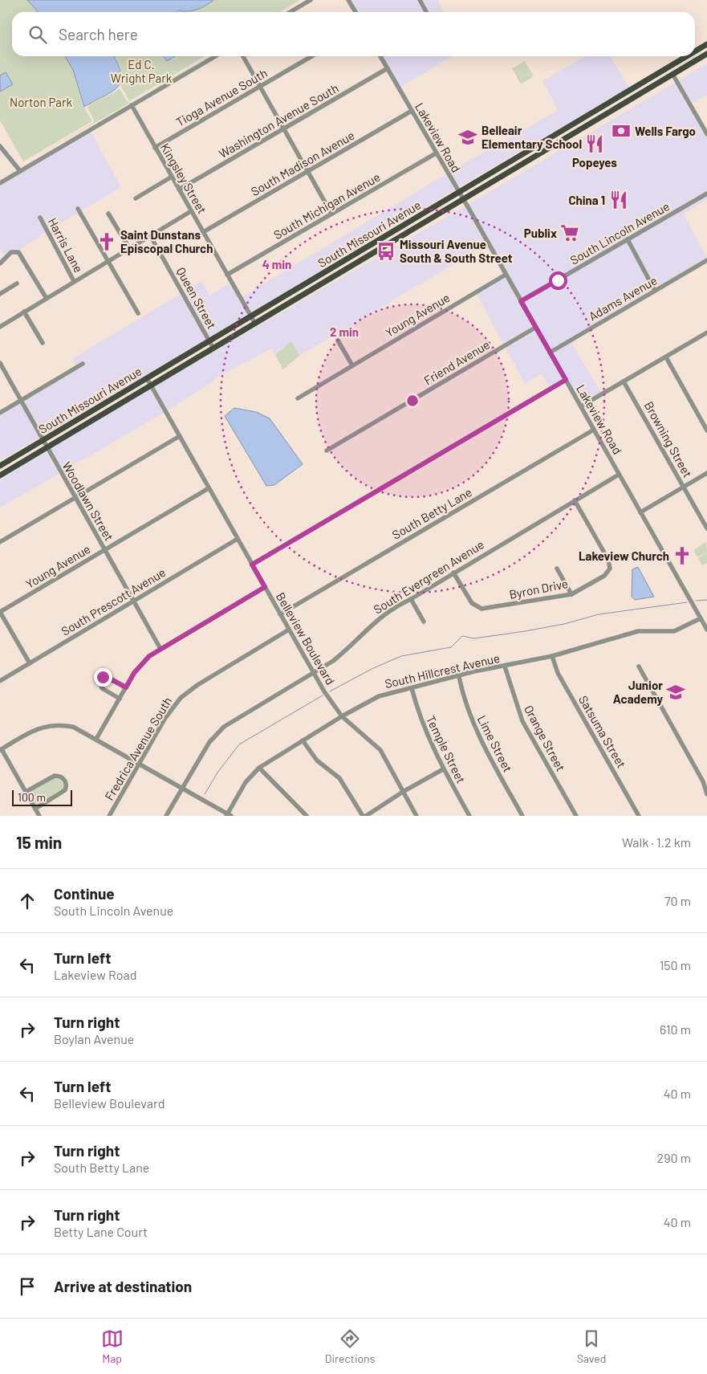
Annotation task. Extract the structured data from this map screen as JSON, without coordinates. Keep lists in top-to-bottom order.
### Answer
{
  "streets": {
    "main road": ["South Missouri Avenue"],
    "street": [
      "Tioga Avenue South",
      "Washington Avenue South",
      "Lakeview Road",
      "South Madison Avenue",
      "Kingsley Street",
      "South Michigan Avenue",
      "South Lincoln Avenue",
      "Harris Lane",
      "Queen Street",
      "Adams Avenue",
      "Young Avenue",
      "Friend Avenue",
      "Browning Street",
      "Woodlawn Street",
      "South Betty Lane",
      "South Evergreen Avenue",
      "Byron Drive",
      "South Prescott Avenue",
      "Belleview Boulevard",
      "South Hillcrest Avenue",
      "Satsuma Street",
      "Orange Street",
      "Lime Street",
      "Fredrica Avenue South",
      "Temple Street"
    ]
  },
  "crossings": [
    ["Tioga Avenue South", "Kingsley Street"],
    ["Washington Avenue South", "Lakeview Road"],
    ["Washington Avenue South", "Kingsley Street"],
    ["Lakeview Road", "South Madison Avenue"],
    ["Lakeview Road", "South Michigan Avenue"],
    ["Lakeview Road", "South Lincoln Avenue"],
    ["Lakeview Road", "South Missouri Avenue"],
    ["Lakeview Road", "Adams Avenue"],
    ["Lakeview Road", "Young Avenue"],
    ["Lakeview Road", "Friend Avenue"],
    ["Lakeview Road", "South Betty Lane"],
    ["Lakeview Road", "South Evergreen Avenue"],
    ["Lakeview Road", "South Hillcrest Avenue"],
    ["South Madison Avenue", "Kingsley Street"],
    ["Kingsley Street", "South Michigan Avenue"],
    ["Kingsley Street", "South Missouri Avenue"],
    ["South Missouri Avenue", "Queen Street"],
    ["South Missouri Avenue", "Woodlawn Street"],
    ["South Missouri Avenue", "Belleview Boulevard"],
    ["Young Avenue", "Woodlawn Street"],
    ["Young Avenue", "Belleview Boulevard"],
    ["Woodlawn Street", "South Prescott Avenue"],
    ["South Betty Lane", "Belleview Boulevard"],
    ["South Evergreen Avenue", "Byron Drive"],
    ["South Evergreen Avenue", "Belleview Boulevard"],
    ["South Prescott Avenue", "Belleview Boulevard"],
    ["Belleview Boulevard", "South Hillcrest Avenue"],
    ["Belleview Boulevard", "Fredrica Avenue South"],
    ["South Hillcrest Avenue", "Satsuma Street"],
    ["South Hillcrest Avenue", "Orange Street"],
    ["South Hillcrest Avenue", "Lime Street"],
    ["South Hillcrest Avenue", "Temple Street"]
  ],
  "parks": ["Ed C. Wright Park", "Norton Park"],
  "places": {
    "bank": ["Wells Fargo"],
    "school or university": ["Belleair Elementary School", "Junior Academy"],
    "restaurant": ["Popeyes", "China 1"],
    "supermarket": ["Publix"],
    "church": ["Saint Dunstans Episcopal Church", "Lakeview Church"],
    "bus stop": ["Missouri Avenue South & South Street"]
  },
  "scale_bar": "100 m",
  "page": {
    "search": "Search here",
    "scale": "100 m",
    "heading": ["15 min", "Walk · 1.2 km"],
    "list": [
      ["Continue", "South Lincoln Avenue", "70 m"],
      ["Turn left", "Lakeview Road", "150 m"],
      ["Turn right", "Boylan Avenue", "610 m"],
      ["Turn left", "Belleview Boulevard", "40 m"],
      ["Turn right", "South Betty Lane", "290 m"],
      ["Turn right", "Betty Lane Court", "40 m"],
      "Arrive at destination"
    ],
    "nav": ["Map", "Directions", "Saved"]
  },
  "rings": ["4 min", "2 min"]
}
